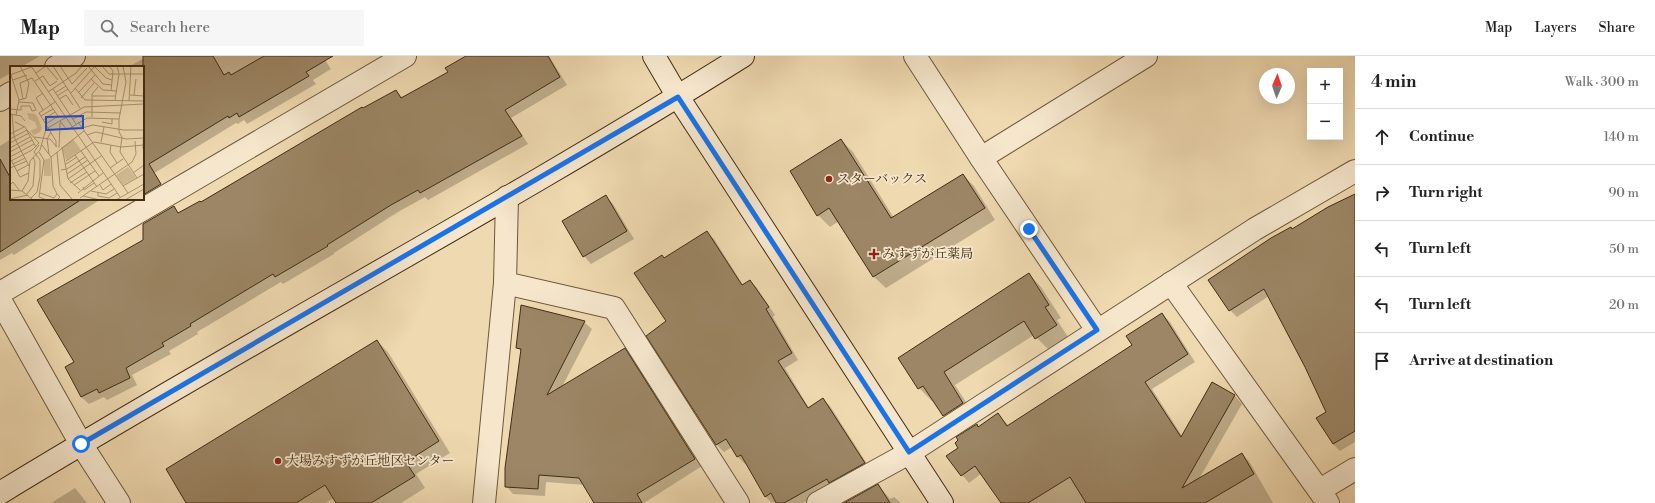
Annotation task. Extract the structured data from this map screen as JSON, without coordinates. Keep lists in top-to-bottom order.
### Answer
{
  "places": {
    "other": ["スターバックス", "大場みすずが丘地区センター"],
    "health": ["みすずが丘薬局"]
  },
  "north": "top",
  "page": {
    "header": "Map",
    "search": "Search here",
    "nav": ["Map", "Layers", "Share"],
    "heading": ["4 min", "Walk · 300 m"],
    "map_buttons": ["+", "−"],
    "list": [
      ["Continue", "140 m"],
      ["Turn right", "90 m"],
      ["Turn left", "50 m"],
      ["Turn left", "20 m"],
      "Arrive at destination"
    ]
  }
}
